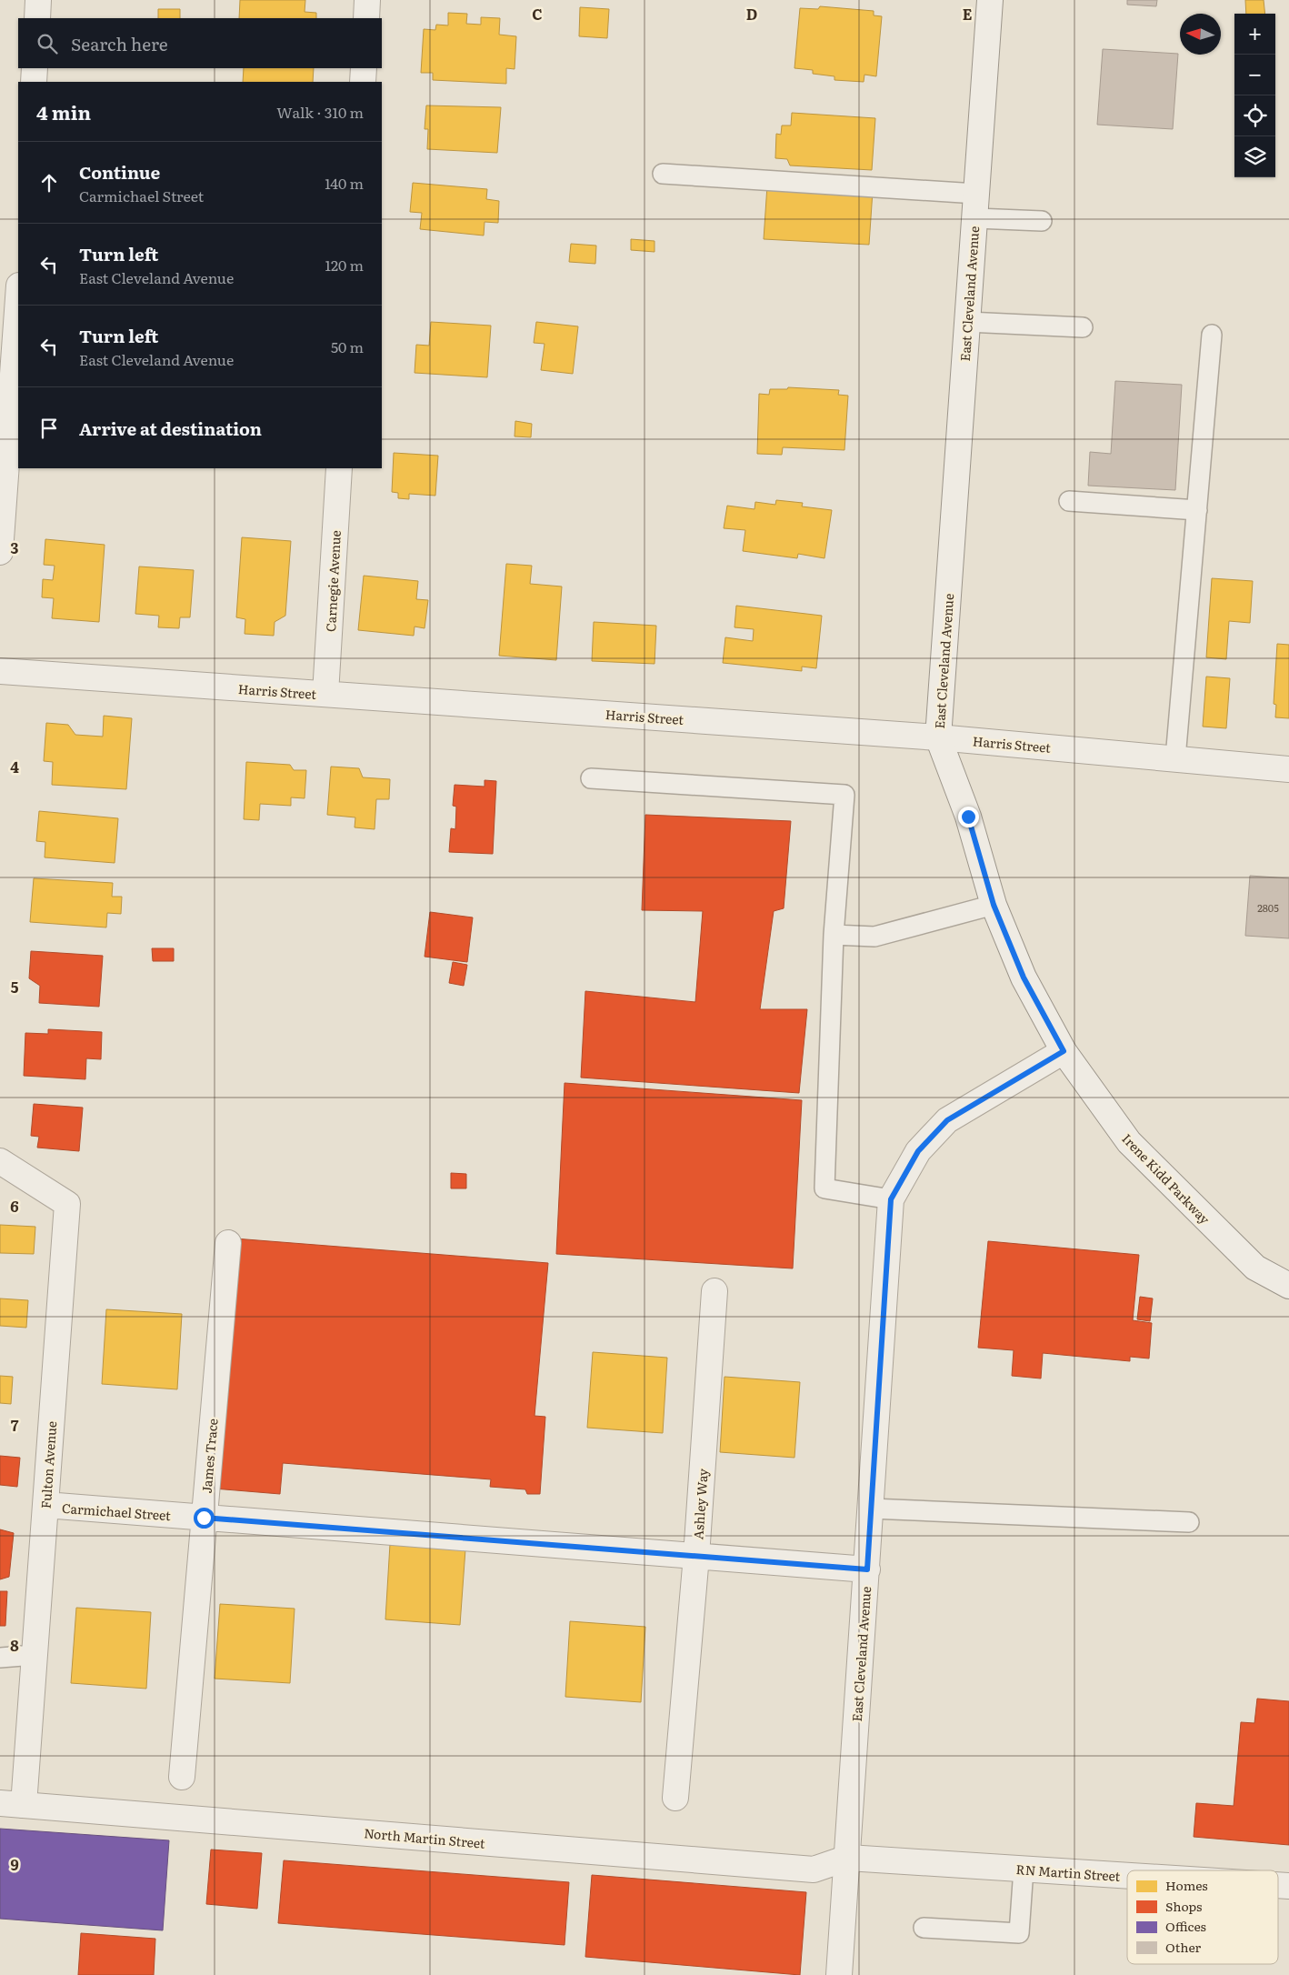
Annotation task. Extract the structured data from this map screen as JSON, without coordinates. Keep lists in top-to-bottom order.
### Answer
{
  "streets": {
    "street": [
      "East Cleveland Avenue",
      "Carnegie Avenue",
      "Harris Street",
      "Irene Kidd Parkway",
      "James Trace",
      "Fulton Avenue",
      "Ashley Way",
      "Carmichael Street",
      "North Martin Street",
      "RN Martin Street"
    ]
  },
  "crossings": [
    ["East Cleveland Avenue", "Harris Street"],
    ["East Cleveland Avenue", "Irene Kidd Parkway"],
    ["East Cleveland Avenue", "Carmichael Street"],
    ["East Cleveland Avenue", "North Martin Street"],
    ["East Cleveland Avenue", "RN Martin Street"],
    ["Carnegie Avenue", "Harris Street"],
    ["James Trace", "Carmichael Street"],
    ["Fulton Avenue", "Carmichael Street"],
    ["Fulton Avenue", "North Martin Street"],
    ["Ashley Way", "Carmichael Street"],
    ["North Martin Street", "RN Martin Street"]
  ],
  "house_numbers": ["2805"],
  "legend": [
    "Homes",
    "Shops",
    "Offices",
    "Other"
  ],
  "north": "left",
  "page": {
    "map_buttons": ["+", "−"],
    "search": "Search here",
    "heading": ["4 min", "Walk · 310 m"],
    "list": [
      ["Continue", "Carmichael Street", "140 m"],
      ["Turn left", "East Cleveland Avenue", "120 m"],
      ["Turn left", "East Cleveland Avenue", "50 m"],
      "Arrive at destination"
    ]
  },
  "grid": {
    "columns": ["C", "D", "E"],
    "rows": [
      "3",
      "4",
      "5",
      "6",
      "7",
      "8",
      "9"
    ]
  }
}
